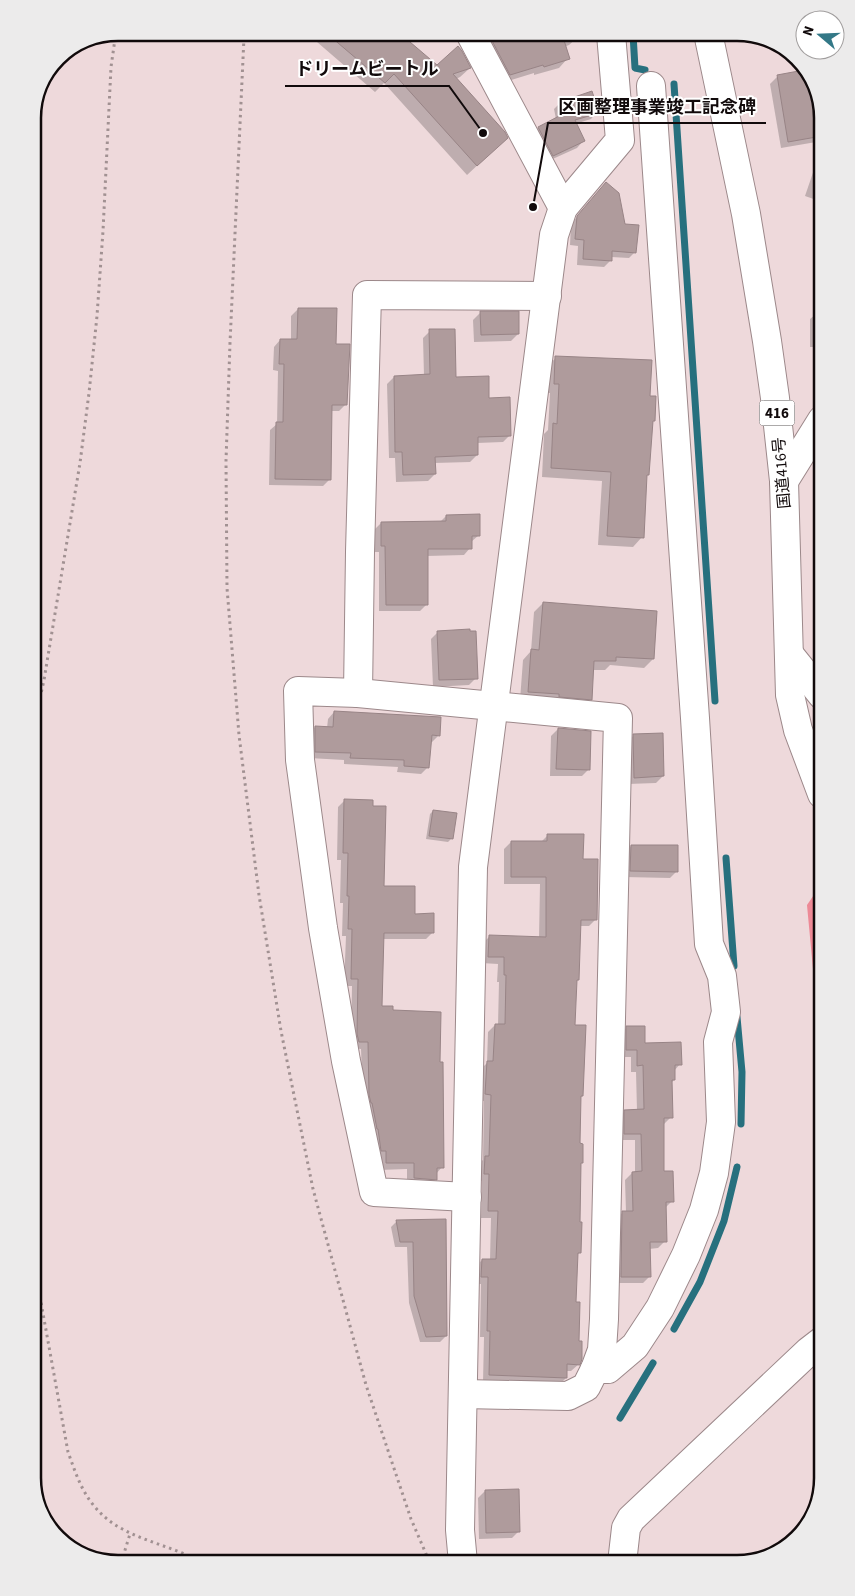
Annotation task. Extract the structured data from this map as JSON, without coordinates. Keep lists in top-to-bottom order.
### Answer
{
  "streets": {
    "main road": ["416", "国道416号"]
  },
  "places": ["ドリームビートル", "区画整理事業竣工記念碑"],
  "north": "left"
}
